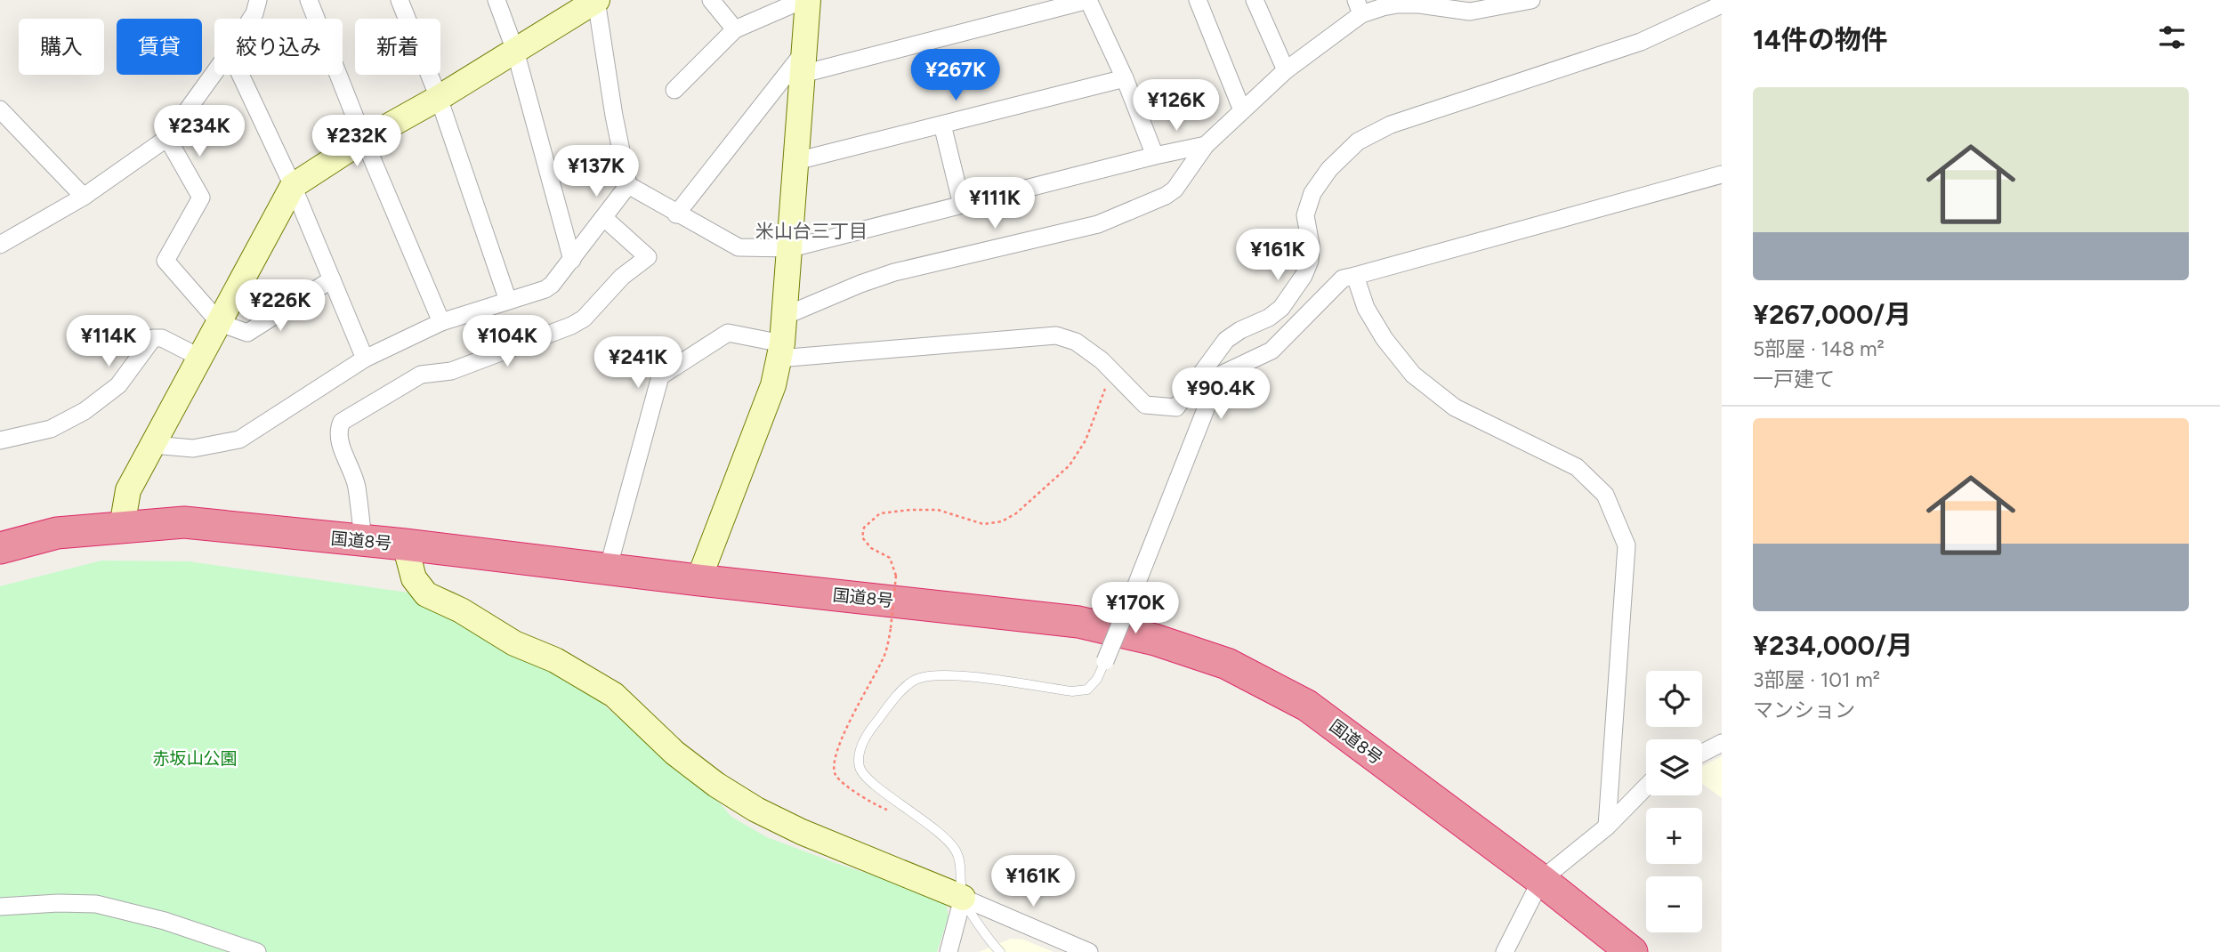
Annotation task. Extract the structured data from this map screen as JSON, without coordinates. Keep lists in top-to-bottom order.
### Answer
{
  "streets": {
    "highway": ["国道8号"]
  },
  "districts": ["米山台三丁目"],
  "parks": ["赤坂山公園"],
  "page": {
    "heading": "14件の物件",
    "chip": [
      "購入",
      "賃貸",
      "絞り込み",
      "新着"
    ],
    "price": [
      "¥267K",
      "¥126K",
      "¥234K",
      "¥232K",
      "¥137K",
      "¥111K",
      "¥161K",
      "¥226K",
      "¥114K",
      "¥104K",
      "¥241K",
      "¥90.4K",
      "¥170K",
      "¥161K"
    ],
    "list": [
      {
        "name": "¥267,000/月",
        "note": "5部屋 · 148 m² · 一戸建て"
      },
      {
        "name": "¥234,000/月",
        "note": "3部屋 · 101 m² · マンション"
      }
    ],
    "map_buttons": ["+", "−"]
  }
}
